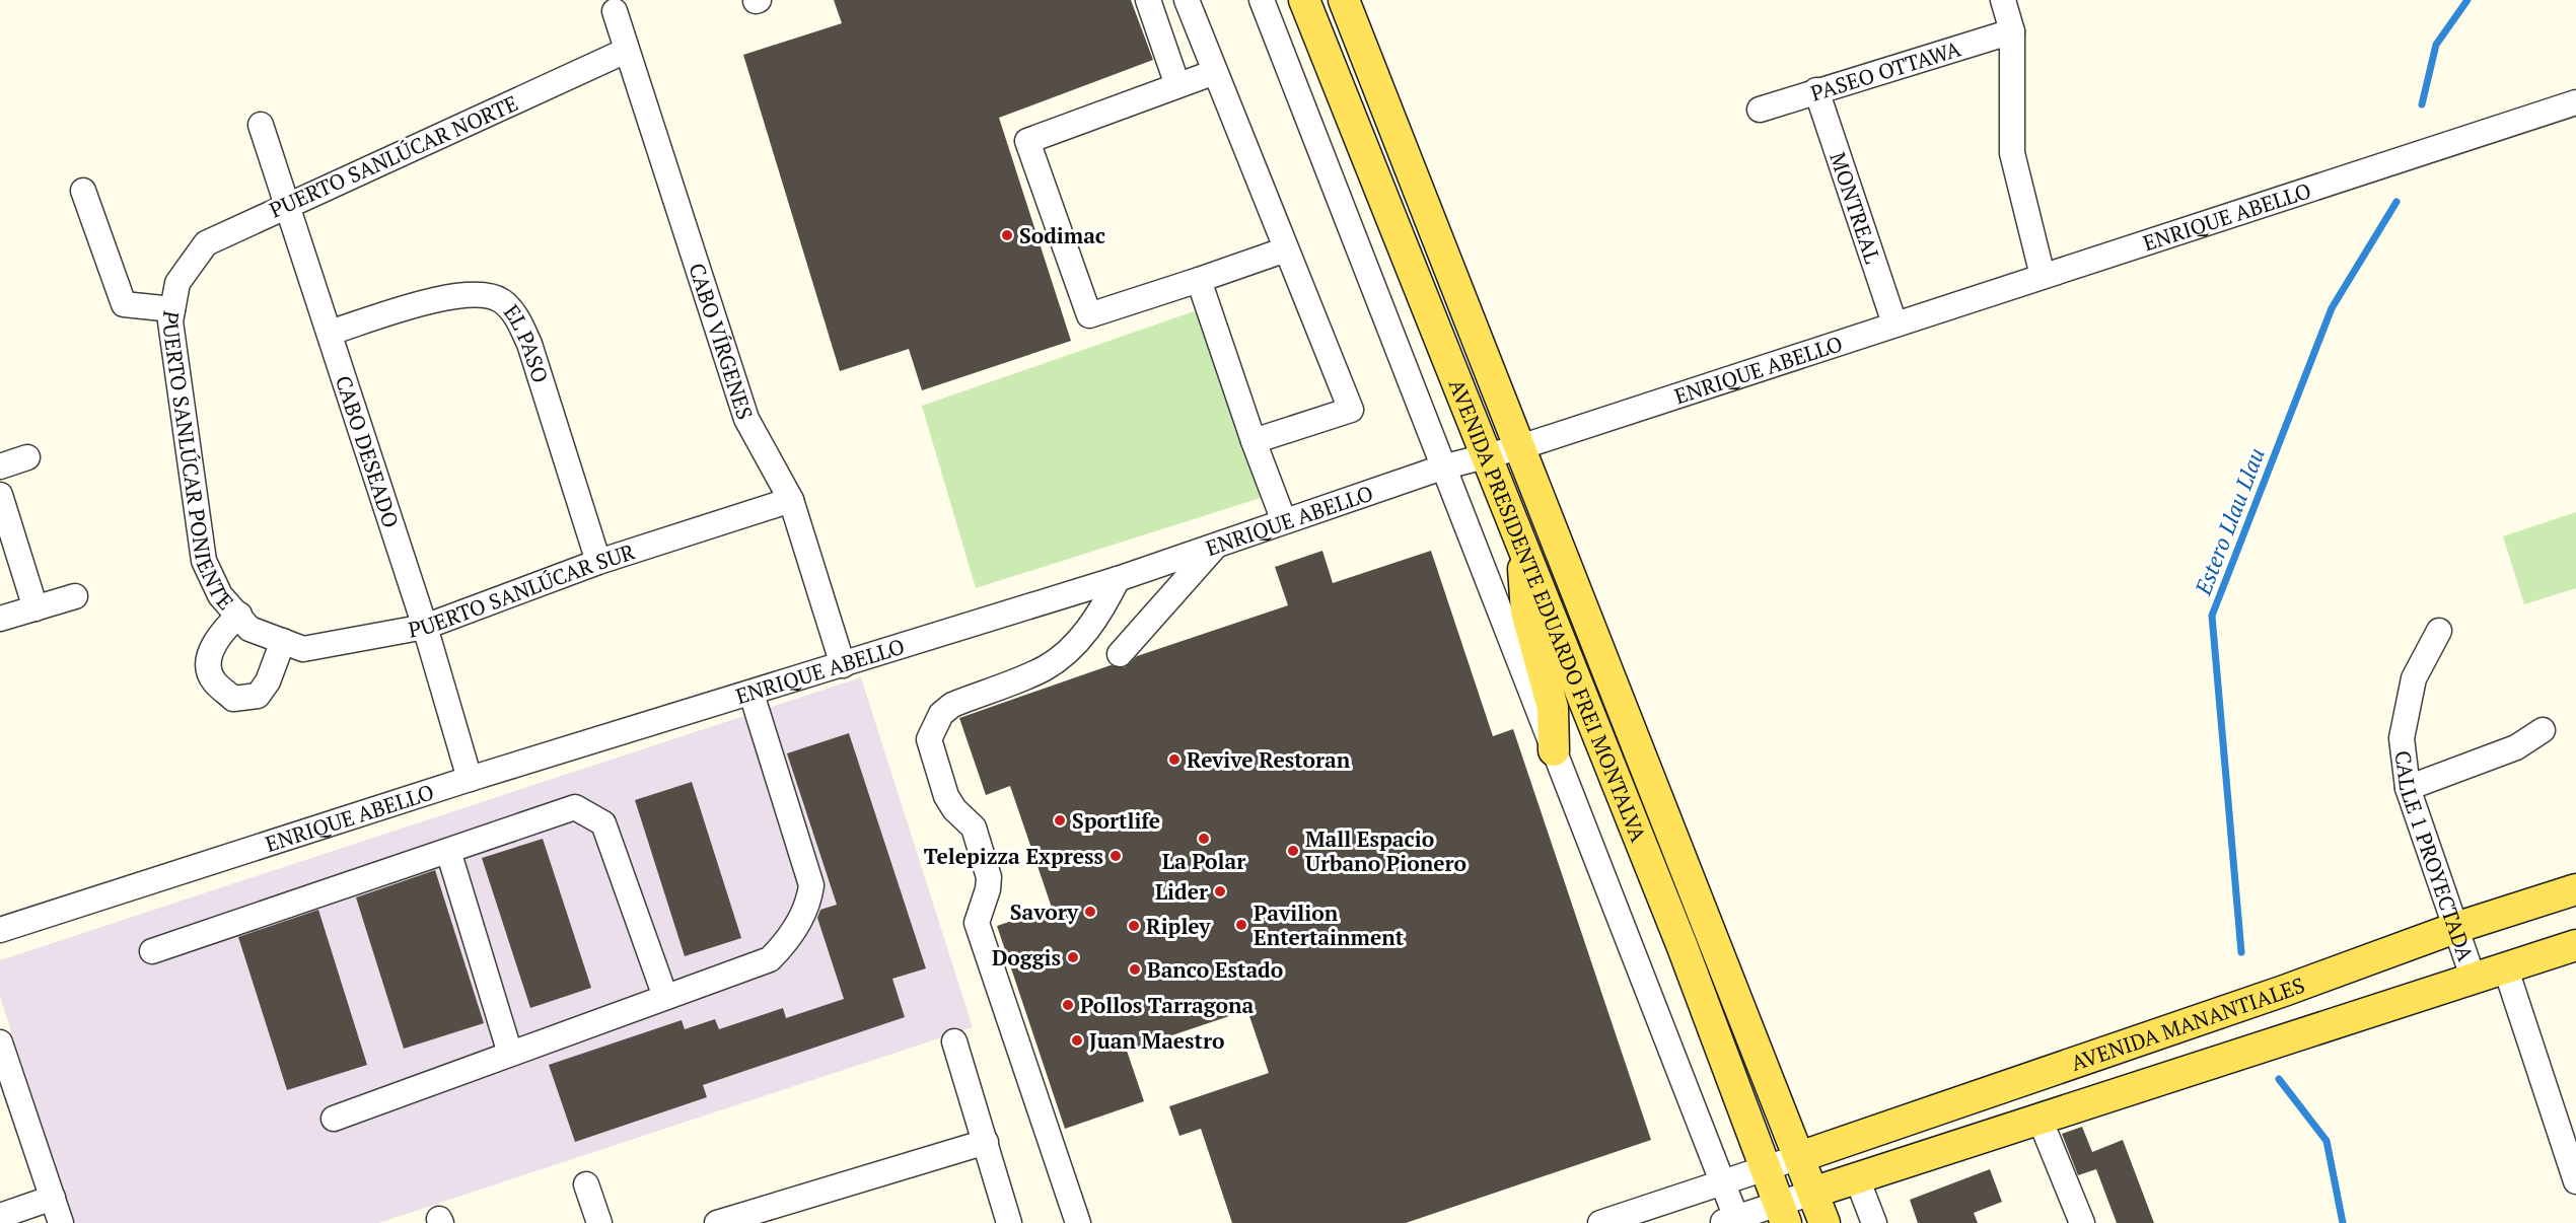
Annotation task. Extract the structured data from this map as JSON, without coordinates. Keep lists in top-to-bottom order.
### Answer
{
  "streets": {
    "main road": ["AVENIDA PRESIDENTE EDUARDO FREI MONTALVA", "AVENIDA MANANTIALES"],
    "street": [
      "PASEO OTTAWA",
      "PUERTO SANLÚCAR NORTE",
      "MONTREAL",
      "ENRIQUE ABELLO",
      "CABO VÍRGENES",
      "EL PASO",
      "CABO DESEADO",
      "PUERTO SANLÚCAR PONIENTE",
      "PUERTO SANLÚCAR SUR",
      "CALLE 1 PROYECTADA"
    ]
  },
  "crossings": [
    ["PASEO OTTAWA", "MONTREAL"],
    ["PUERTO SANLÚCAR NORTE", "CABO VÍRGENES"],
    ["PUERTO SANLÚCAR NORTE", "CABO DESEADO"],
    ["PUERTO SANLÚCAR NORTE", "PUERTO SANLÚCAR PONIENTE"],
    ["MONTREAL", "ENRIQUE ABELLO"],
    ["ENRIQUE ABELLO", "CABO VÍRGENES"],
    ["ENRIQUE ABELLO", "CABO DESEADO"],
    ["ENRIQUE ABELLO", "AVENIDA PRESIDENTE EDUARDO FREI MONTALVA"],
    ["CABO VÍRGENES", "PUERTO SANLÚCAR SUR"],
    ["EL PASO", "CABO DESEADO"],
    ["EL PASO", "PUERTO SANLÚCAR SUR"],
    ["CABO DESEADO", "PUERTO SANLÚCAR SUR"],
    ["PUERTO SANLÚCAR PONIENTE", "PUERTO SANLÚCAR SUR"],
    ["AVENIDA PRESIDENTE EDUARDO FREI MONTALVA", "AVENIDA MANANTIALES"],
    ["CALLE 1 PROYECTADA", "AVENIDA MANANTIALES"]
  ],
  "water": ["Estero Llau Llau"],
  "places": [
    "Sodimac",
    "Revive Restoran",
    "Sportlife",
    "La Polar",
    "Mall Espacio Urbano Pionero",
    "Telepizza Express",
    "Lider",
    "Savory",
    "Pavilion Entertainment",
    "Ripley",
    "Doggis",
    "Banco Estado",
    "Pollos Tarragona",
    "Juan Maestro"
  ]
}
